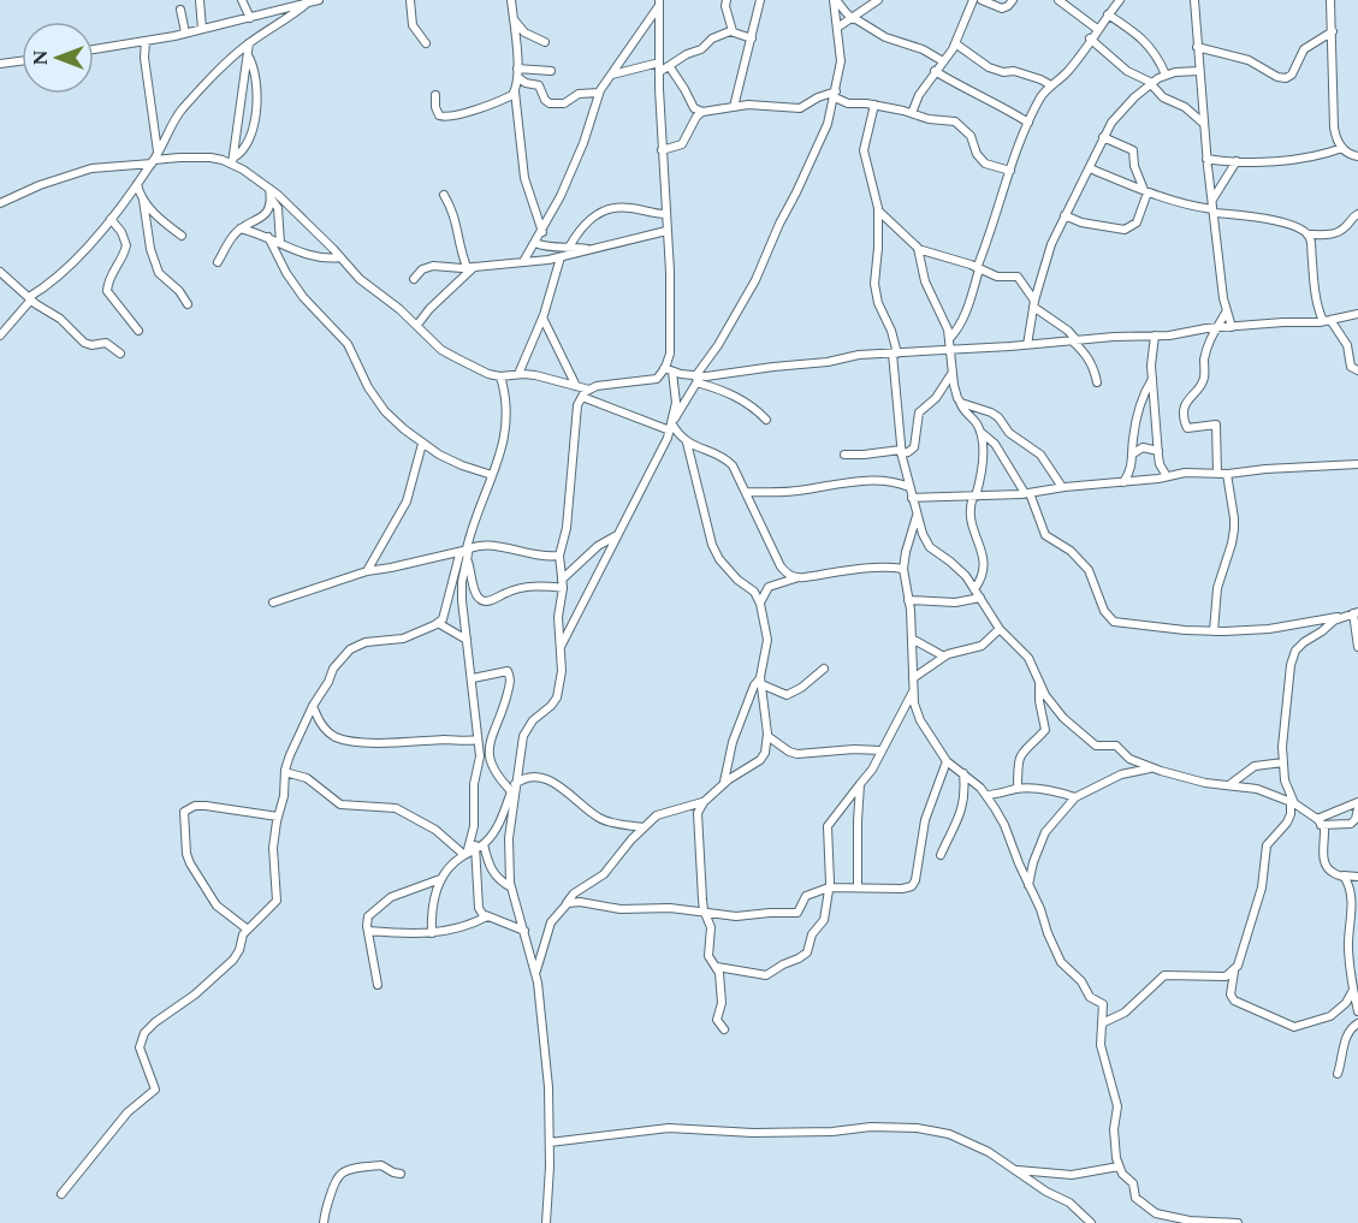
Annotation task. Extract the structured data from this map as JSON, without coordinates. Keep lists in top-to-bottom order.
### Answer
{
  "north": "left"
}
